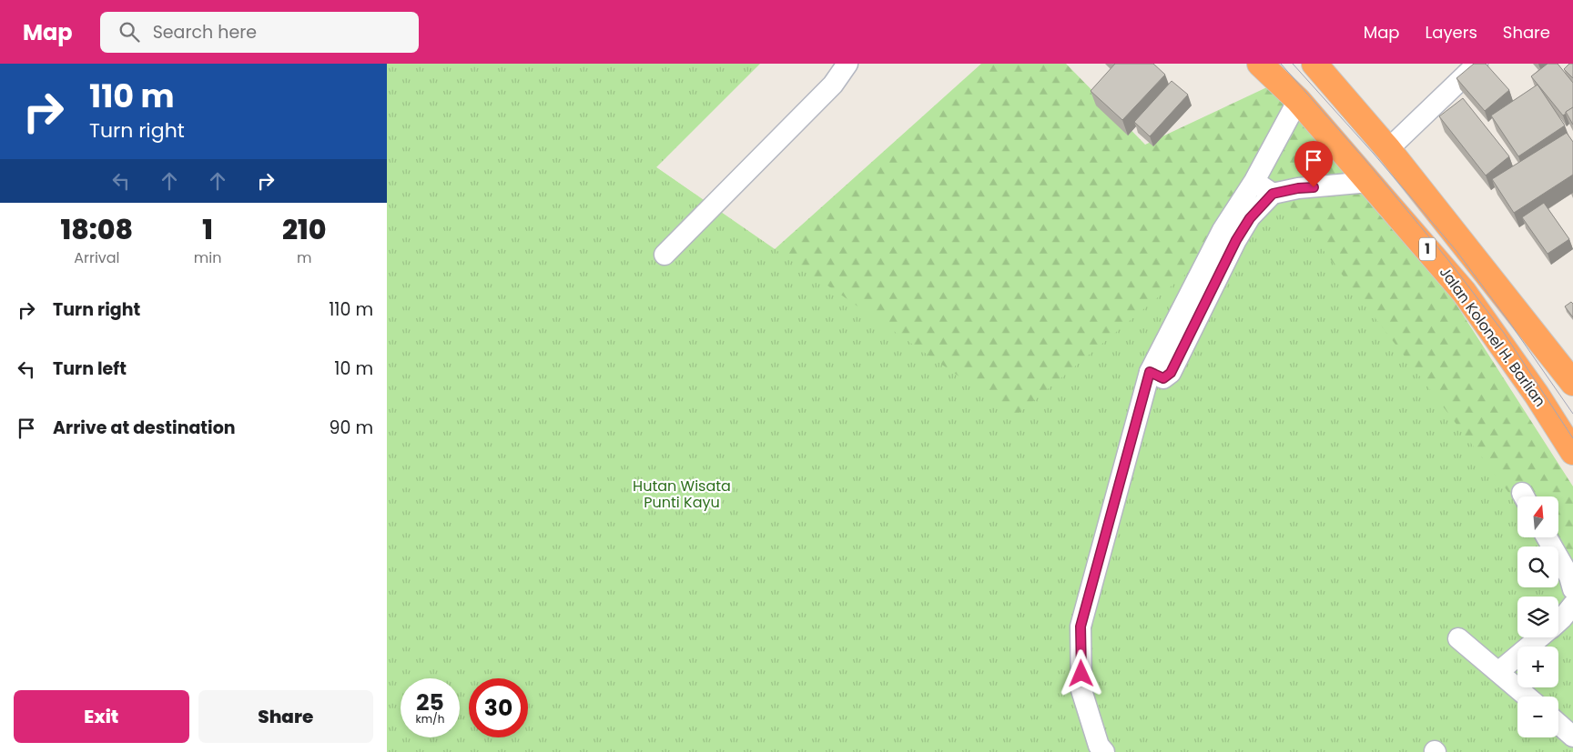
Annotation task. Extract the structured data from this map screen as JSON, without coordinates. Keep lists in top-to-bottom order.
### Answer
{
  "streets": {
    "highway": ["1", "Jalan Kolonel H. Barlian"]
  },
  "parks": ["Hutan Wisata Punti Kayu"],
  "north": "top",
  "page": {
    "header": "Map",
    "search": "Search here",
    "nav": ["Map", "Layers", "Share"],
    "turn": ["110 m", "Turn right"],
    "eta": [
      "18:08",
      "Arrival",
      "1",
      "min",
      "210",
      "m"
    ],
    "list": [
      {
        "name": "Turn right",
        "value": "110 m"
      },
      {
        "name": "Turn left",
        "value": "10 m"
      },
      {
        "name": "Arrive at destination",
        "value": "90 m"
      }
    ],
    "map_buttons": ["+", "−"],
    "speed": "25 km/h",
    "limit": "30",
    "buttons": ["Exit", "Share"]
  }
}
